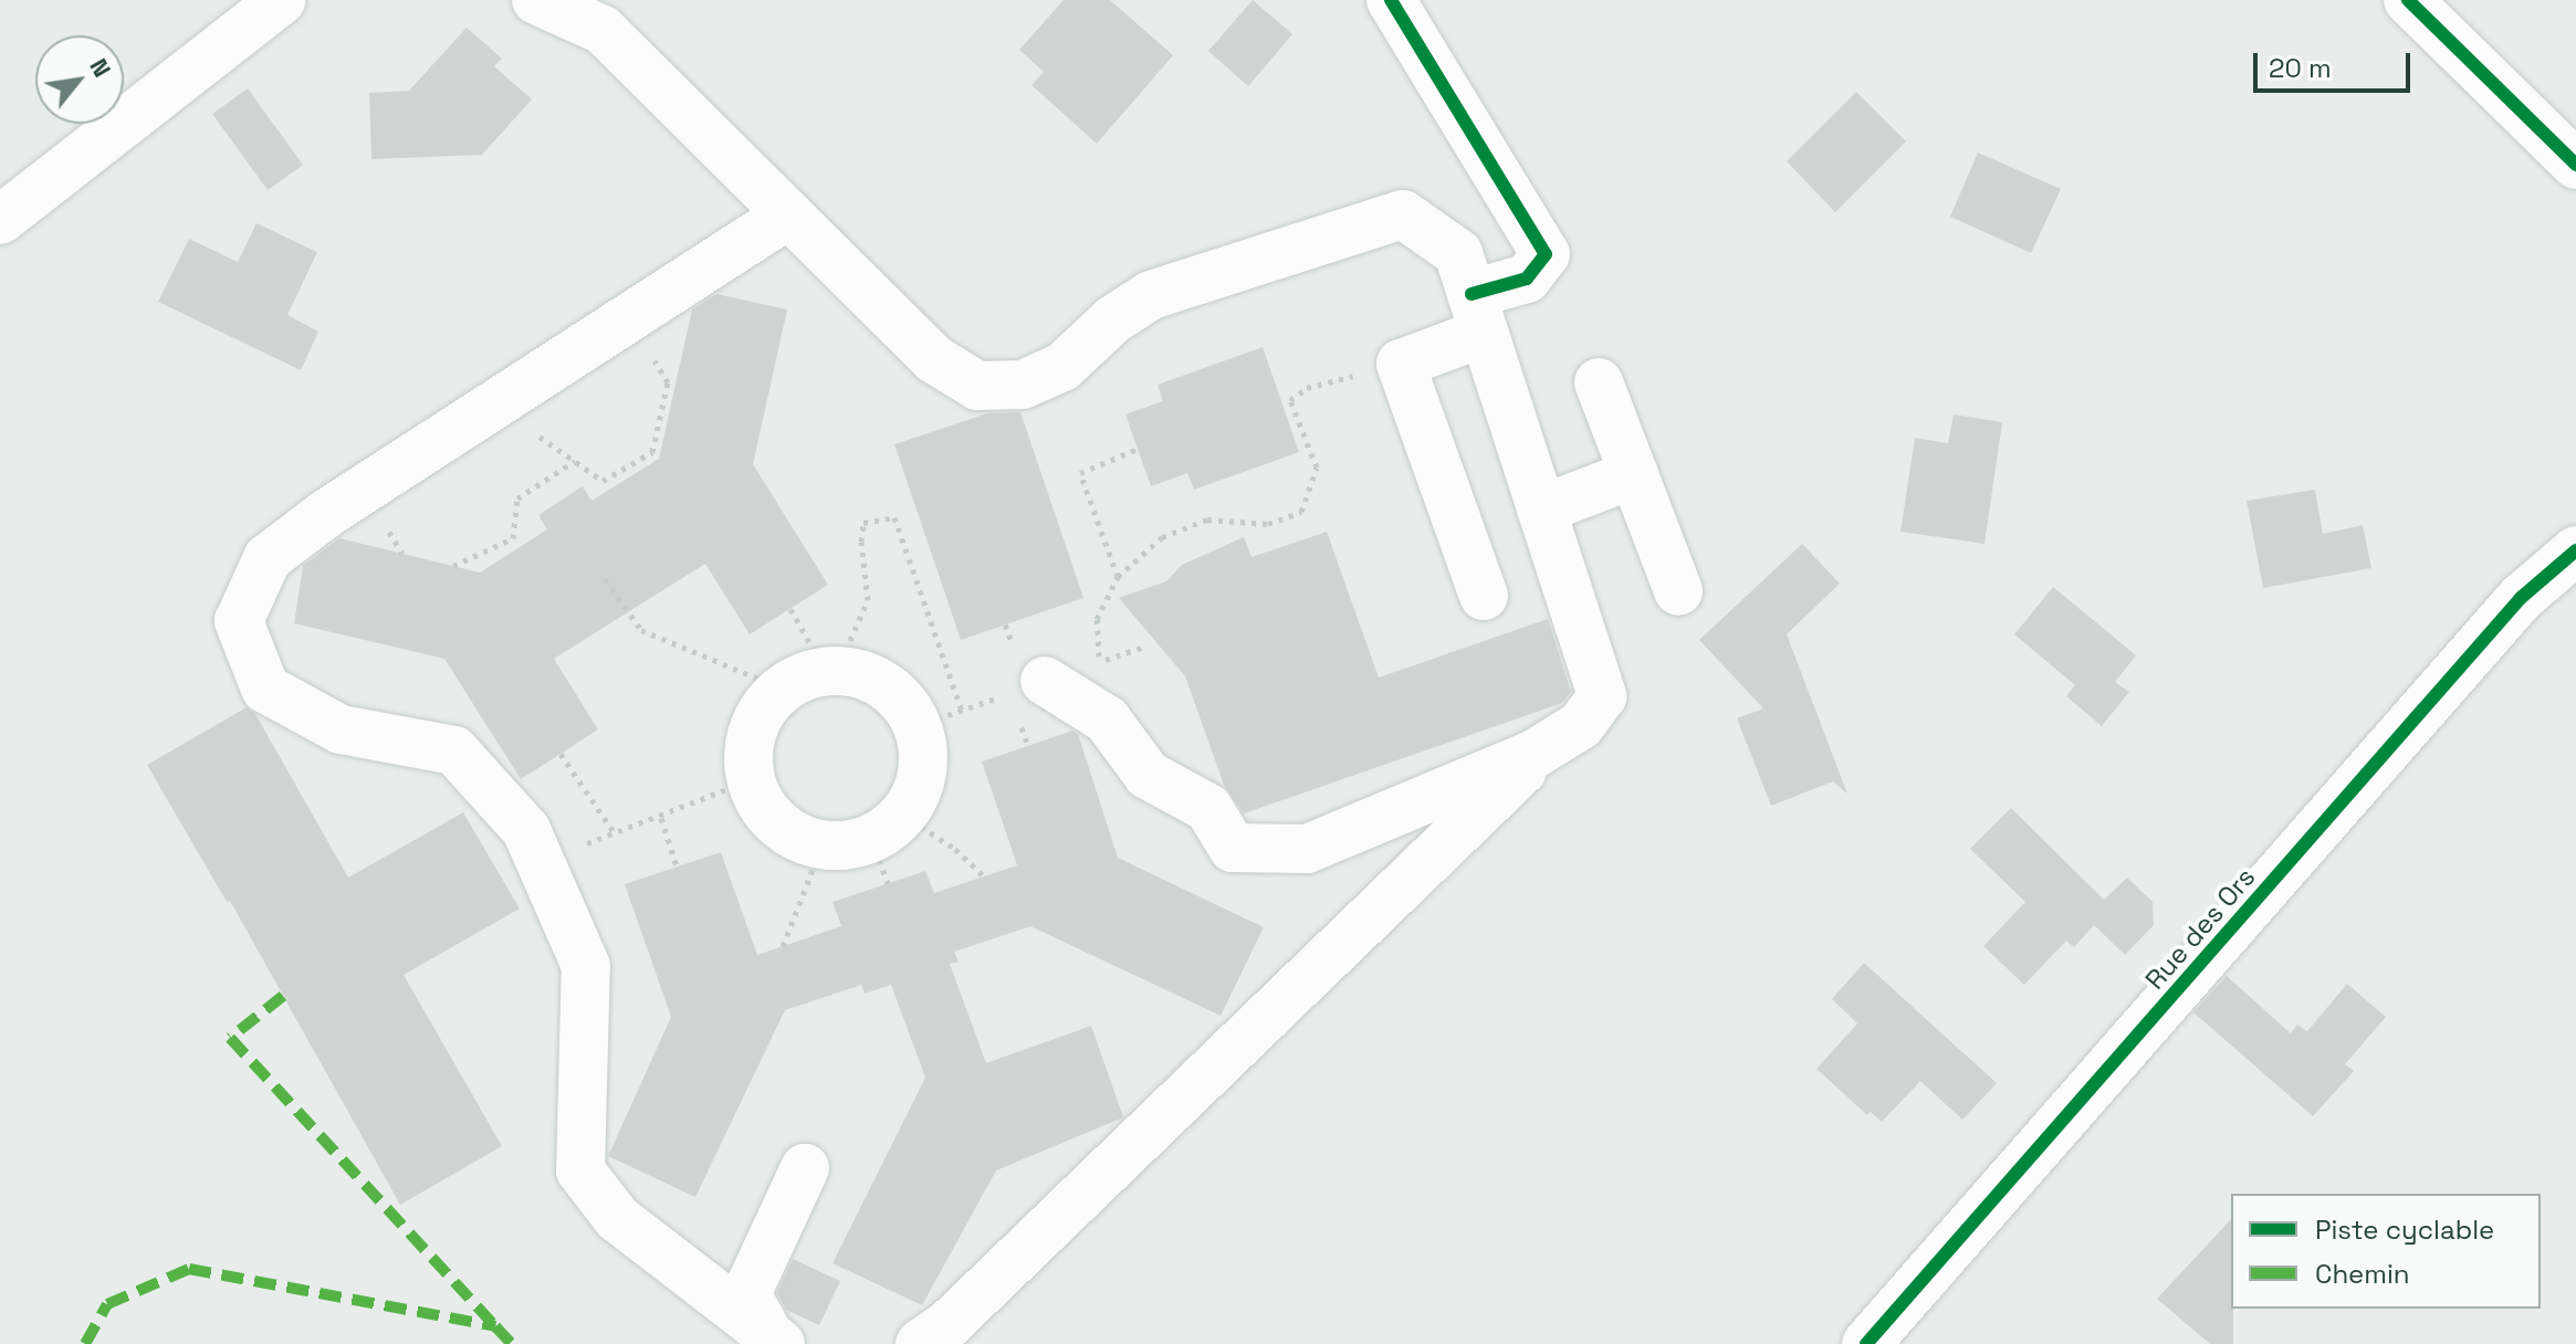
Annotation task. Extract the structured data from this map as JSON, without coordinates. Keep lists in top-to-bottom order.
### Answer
{
  "streets": {
    "street": ["Rue des Ors"]
  },
  "legend": ["Piste cyclable", "Chemin"],
  "scale_bar": "20 m",
  "north": "top right"
}
